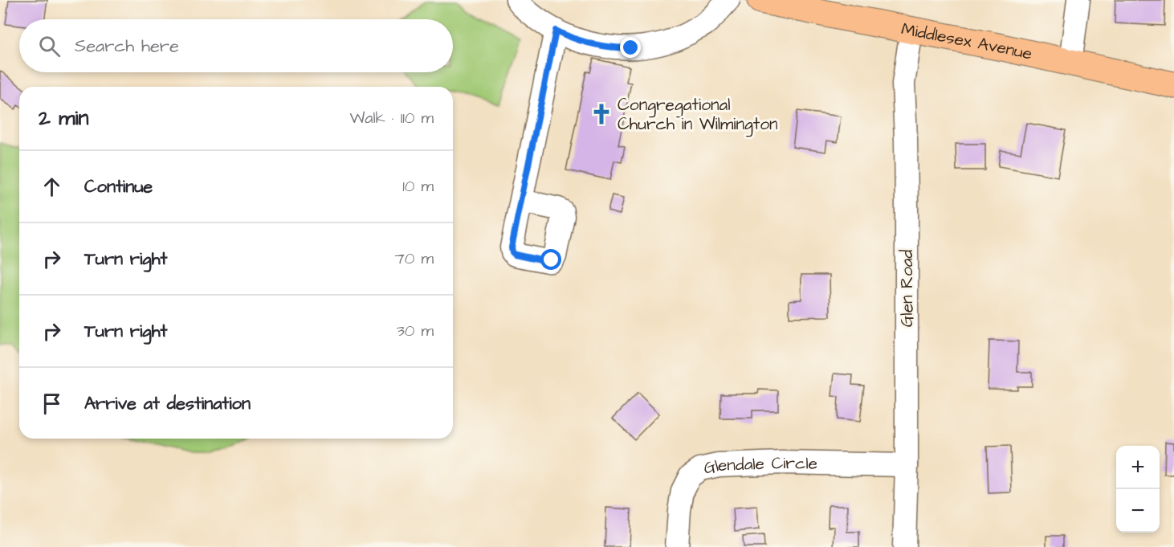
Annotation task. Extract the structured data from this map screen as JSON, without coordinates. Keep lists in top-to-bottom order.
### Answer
{
  "streets": {
    "main road": ["Middlesex Avenue"],
    "street": ["Glen Road", "Glendale Circle"]
  },
  "crossings": [
    ["Middlesex Avenue", "Glen Road"],
    ["Glen Road", "Glendale Circle"]
  ],
  "places": {
    "church": ["Congregational Church in Wilmington"]
  },
  "page": {
    "search": "Search here",
    "heading": ["2 min", "Walk · 110 m"],
    "list": [
      ["Continue", "10 m"],
      ["Turn right", "70 m"],
      ["Turn right", "30 m"],
      "Arrive at destination"
    ],
    "map_buttons": ["+", "−"]
  }
}
